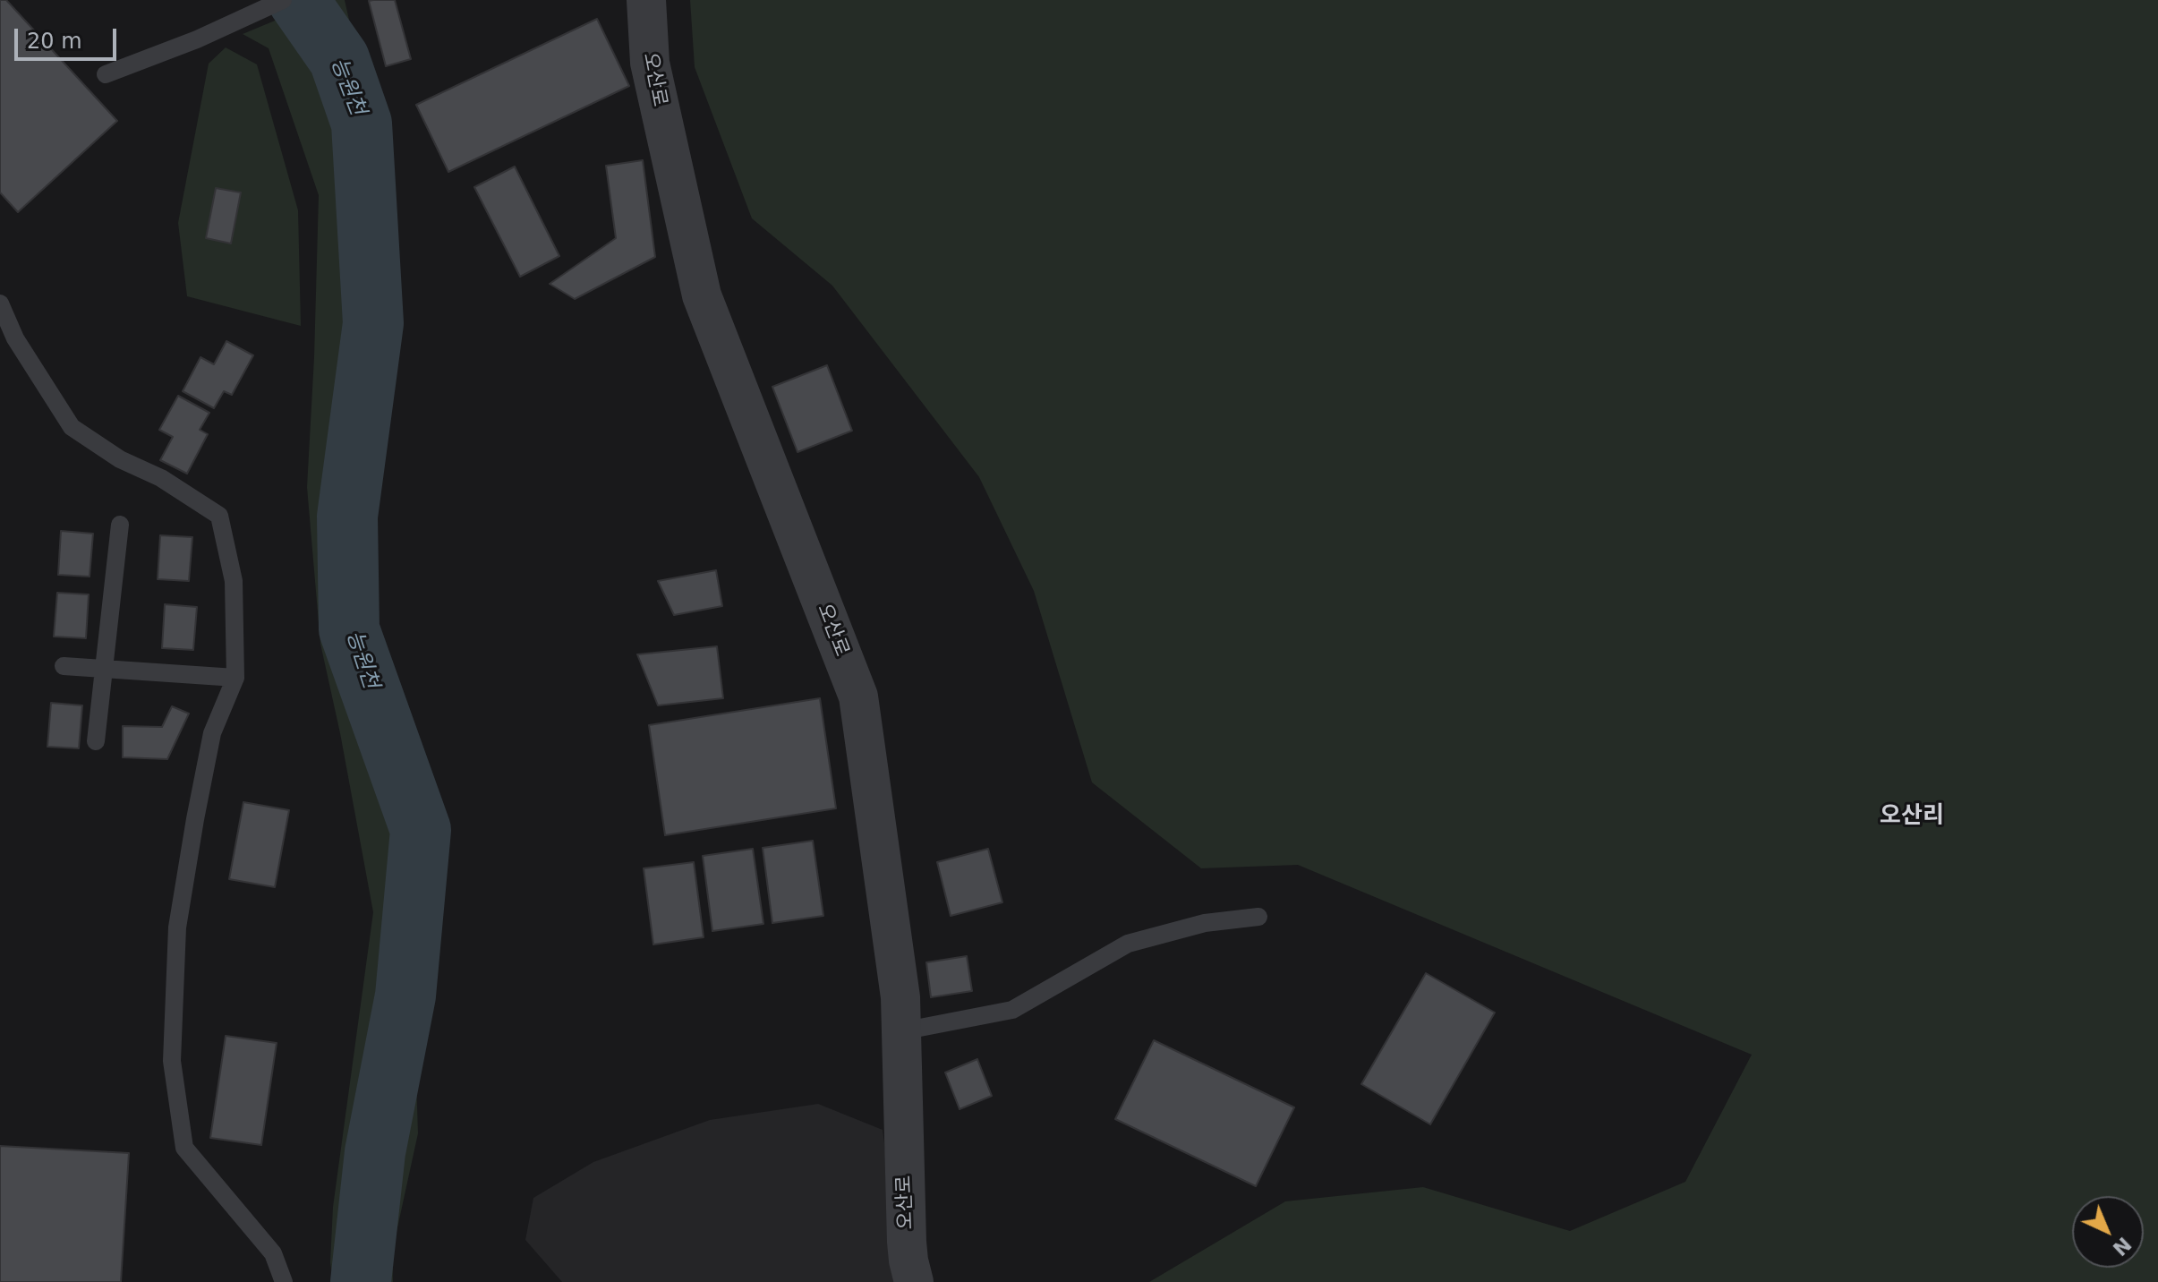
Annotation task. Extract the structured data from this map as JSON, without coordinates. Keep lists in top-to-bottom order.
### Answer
{
  "streets": {
    "street": ["오산로"]
  },
  "districts": ["오산리"],
  "water": ["능원천"],
  "scale_bar": "20 m",
  "north": "bottom right"
}
